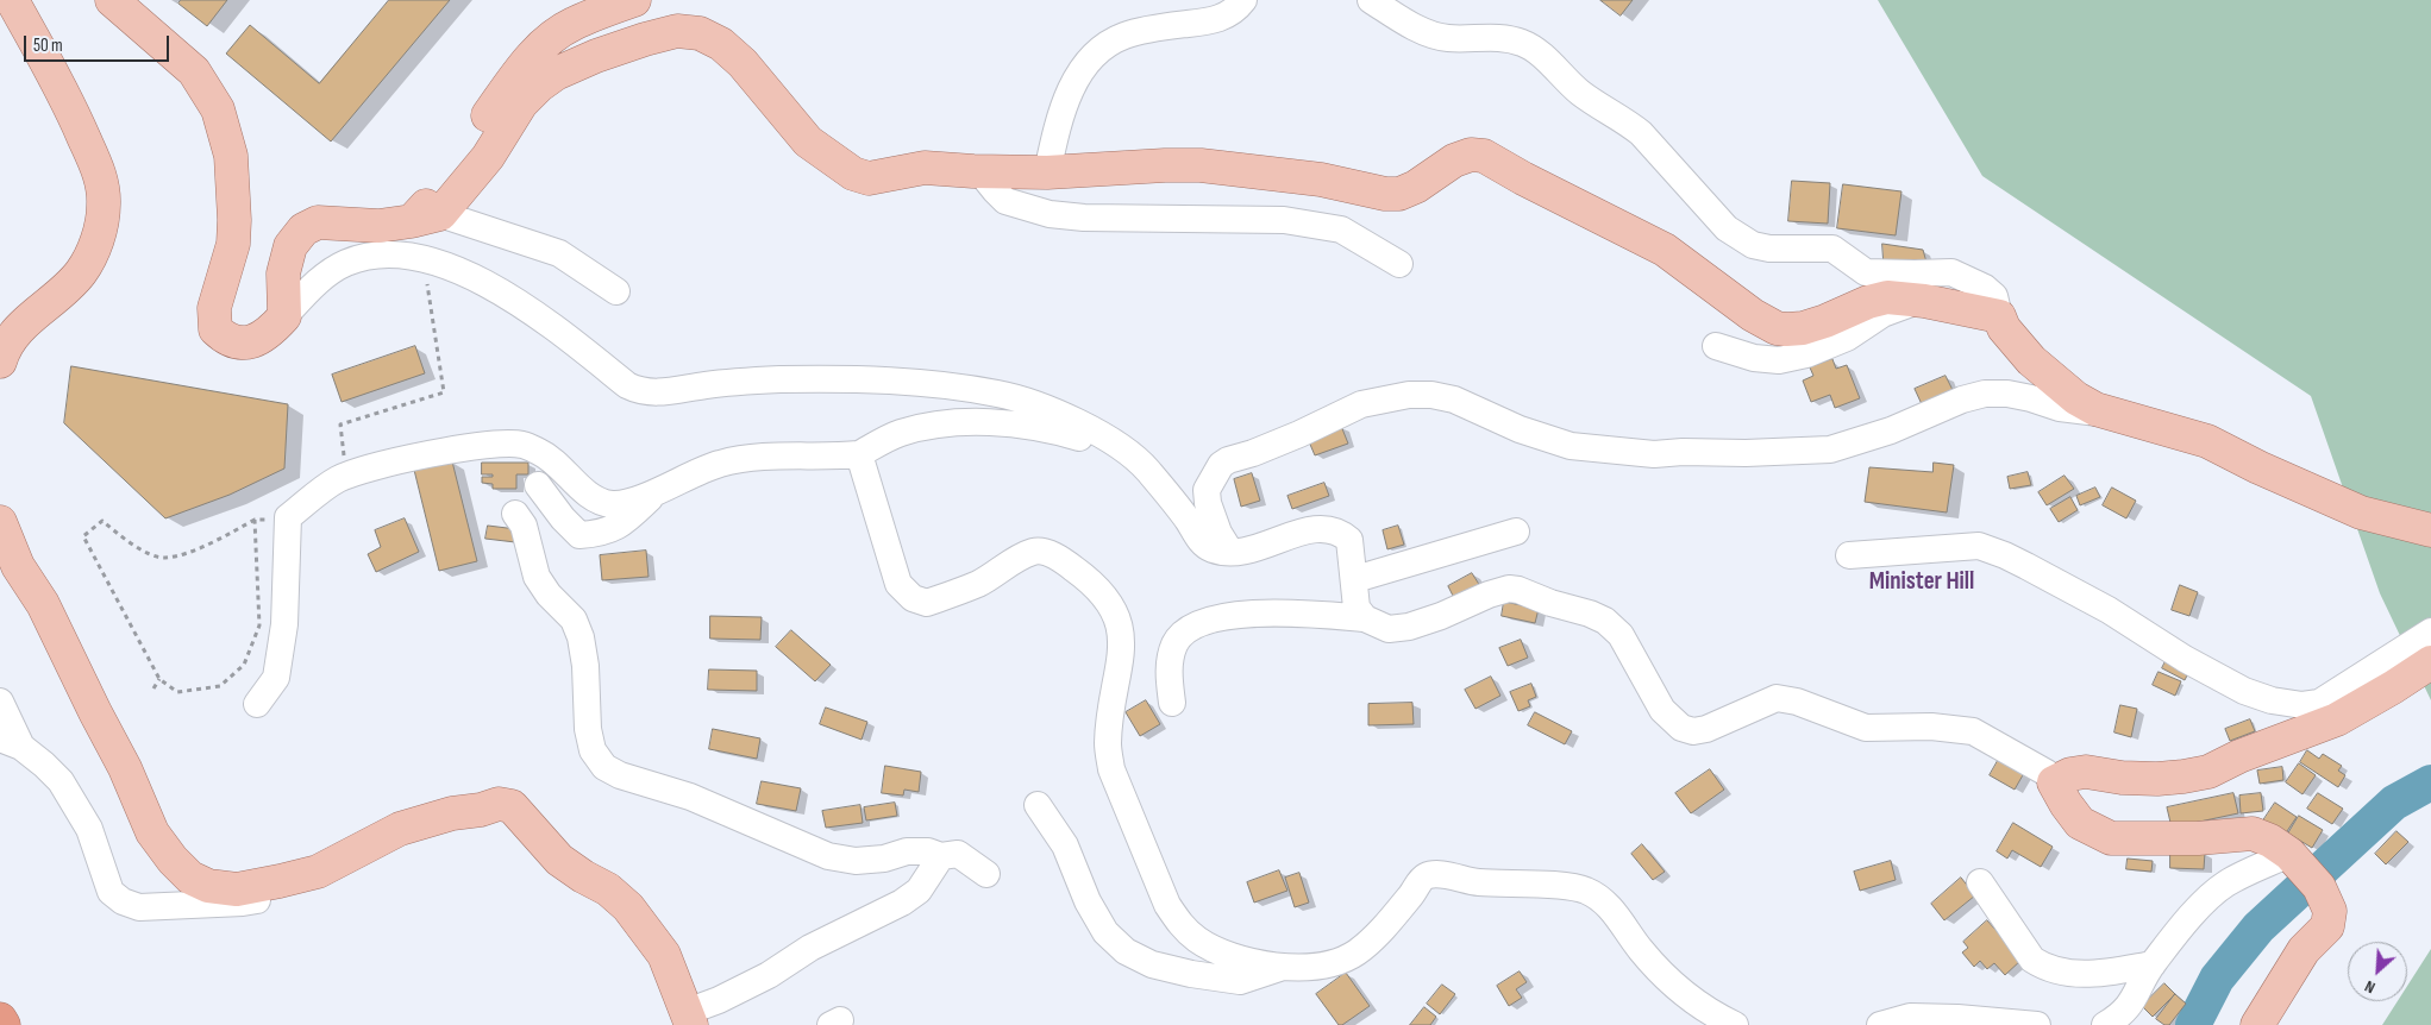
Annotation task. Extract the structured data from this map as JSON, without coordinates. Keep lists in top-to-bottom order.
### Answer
{
  "districts": ["Minister Hill"],
  "scale_bar": "50 m",
  "north": "bottom left"
}
